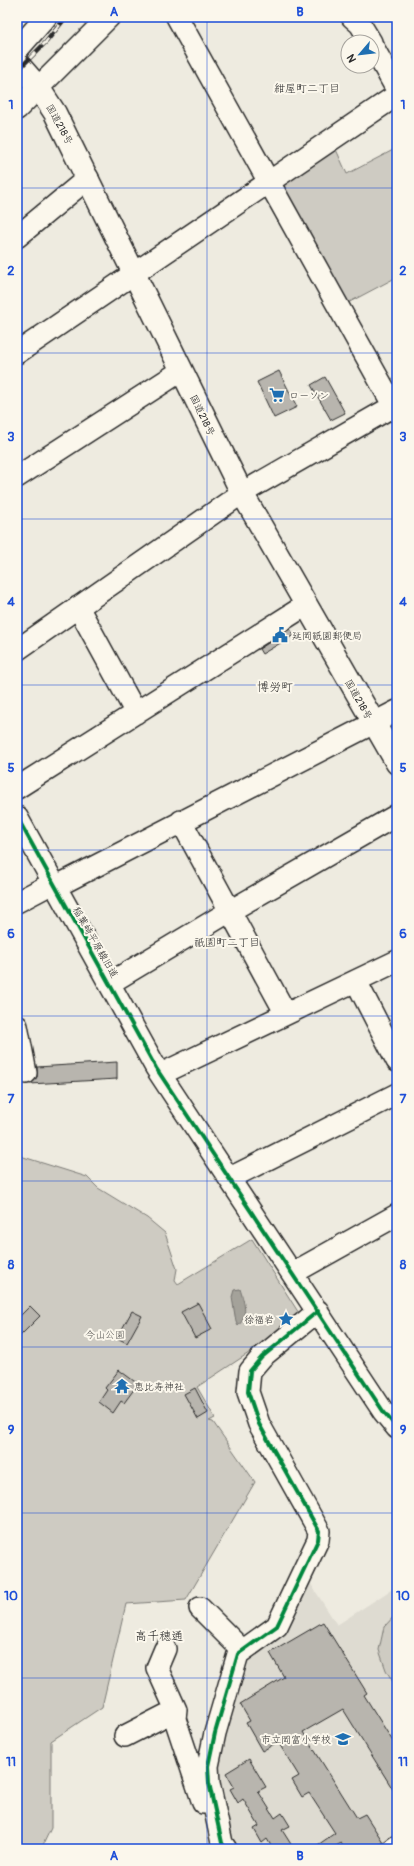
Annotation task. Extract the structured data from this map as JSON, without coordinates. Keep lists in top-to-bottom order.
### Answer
{
  "streets": {
    "highway": ["国道218号"],
    "street": ["稲葉崎平原線旧道"]
  },
  "districts": [
    "紺屋町二丁目",
    "博労町",
    "祇園町二丁目",
    "高千穂通"
  ],
  "parks": ["今山公園"],
  "places": {
    "supermarket": ["ローソン"],
    "public building": ["延岡祇園郵便局"],
    "place": ["徐福岩"],
    "temple": ["恵比寿神社"],
    "school or university": ["市立岡富小学校"]
  },
  "north": "bottom left",
  "grid": {
    "columns": ["A", "B"],
    "rows": [
      "1",
      "2",
      "3",
      "4",
      "5",
      "6",
      "7",
      "8",
      "9",
      "10",
      "11"
    ]
  }
}
